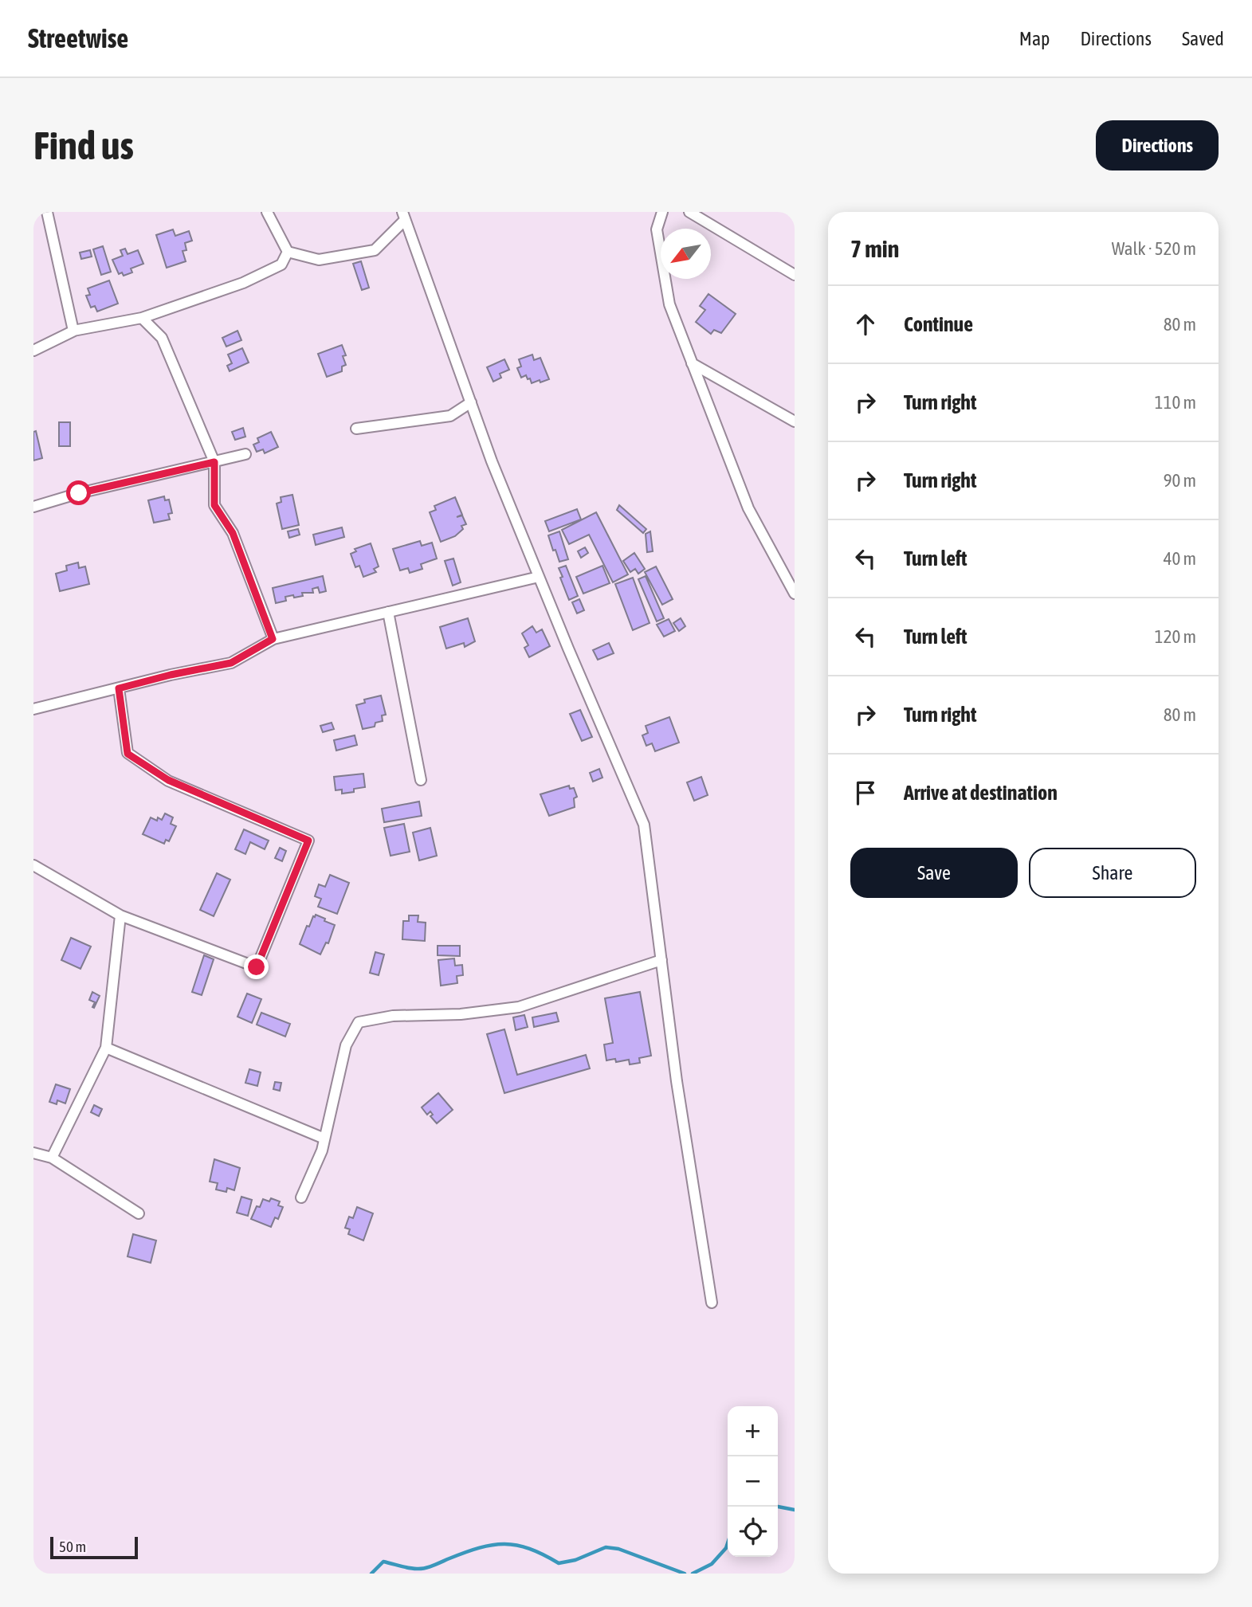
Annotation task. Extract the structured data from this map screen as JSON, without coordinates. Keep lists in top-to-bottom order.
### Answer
{
  "scale_bar": "50 m",
  "north": "bottom left",
  "page": {
    "header": "Streetwise",
    "nav": ["Map", "Directions", "Saved"],
    "buttons": [
      "Directions",
      ["Save", "Share"]
    ],
    "title": "Find us",
    "heading": ["7 min", "Walk · 520 m"],
    "list": [
      ["Continue", "80 m"],
      ["Turn right", "110 m"],
      ["Turn right", "90 m"],
      ["Turn left", "40 m"],
      ["Turn left", "120 m"],
      ["Turn right", "80 m"],
      "Arrive at destination"
    ],
    "map_buttons": ["+", "−"],
    "scale": "50 m"
  }
}
